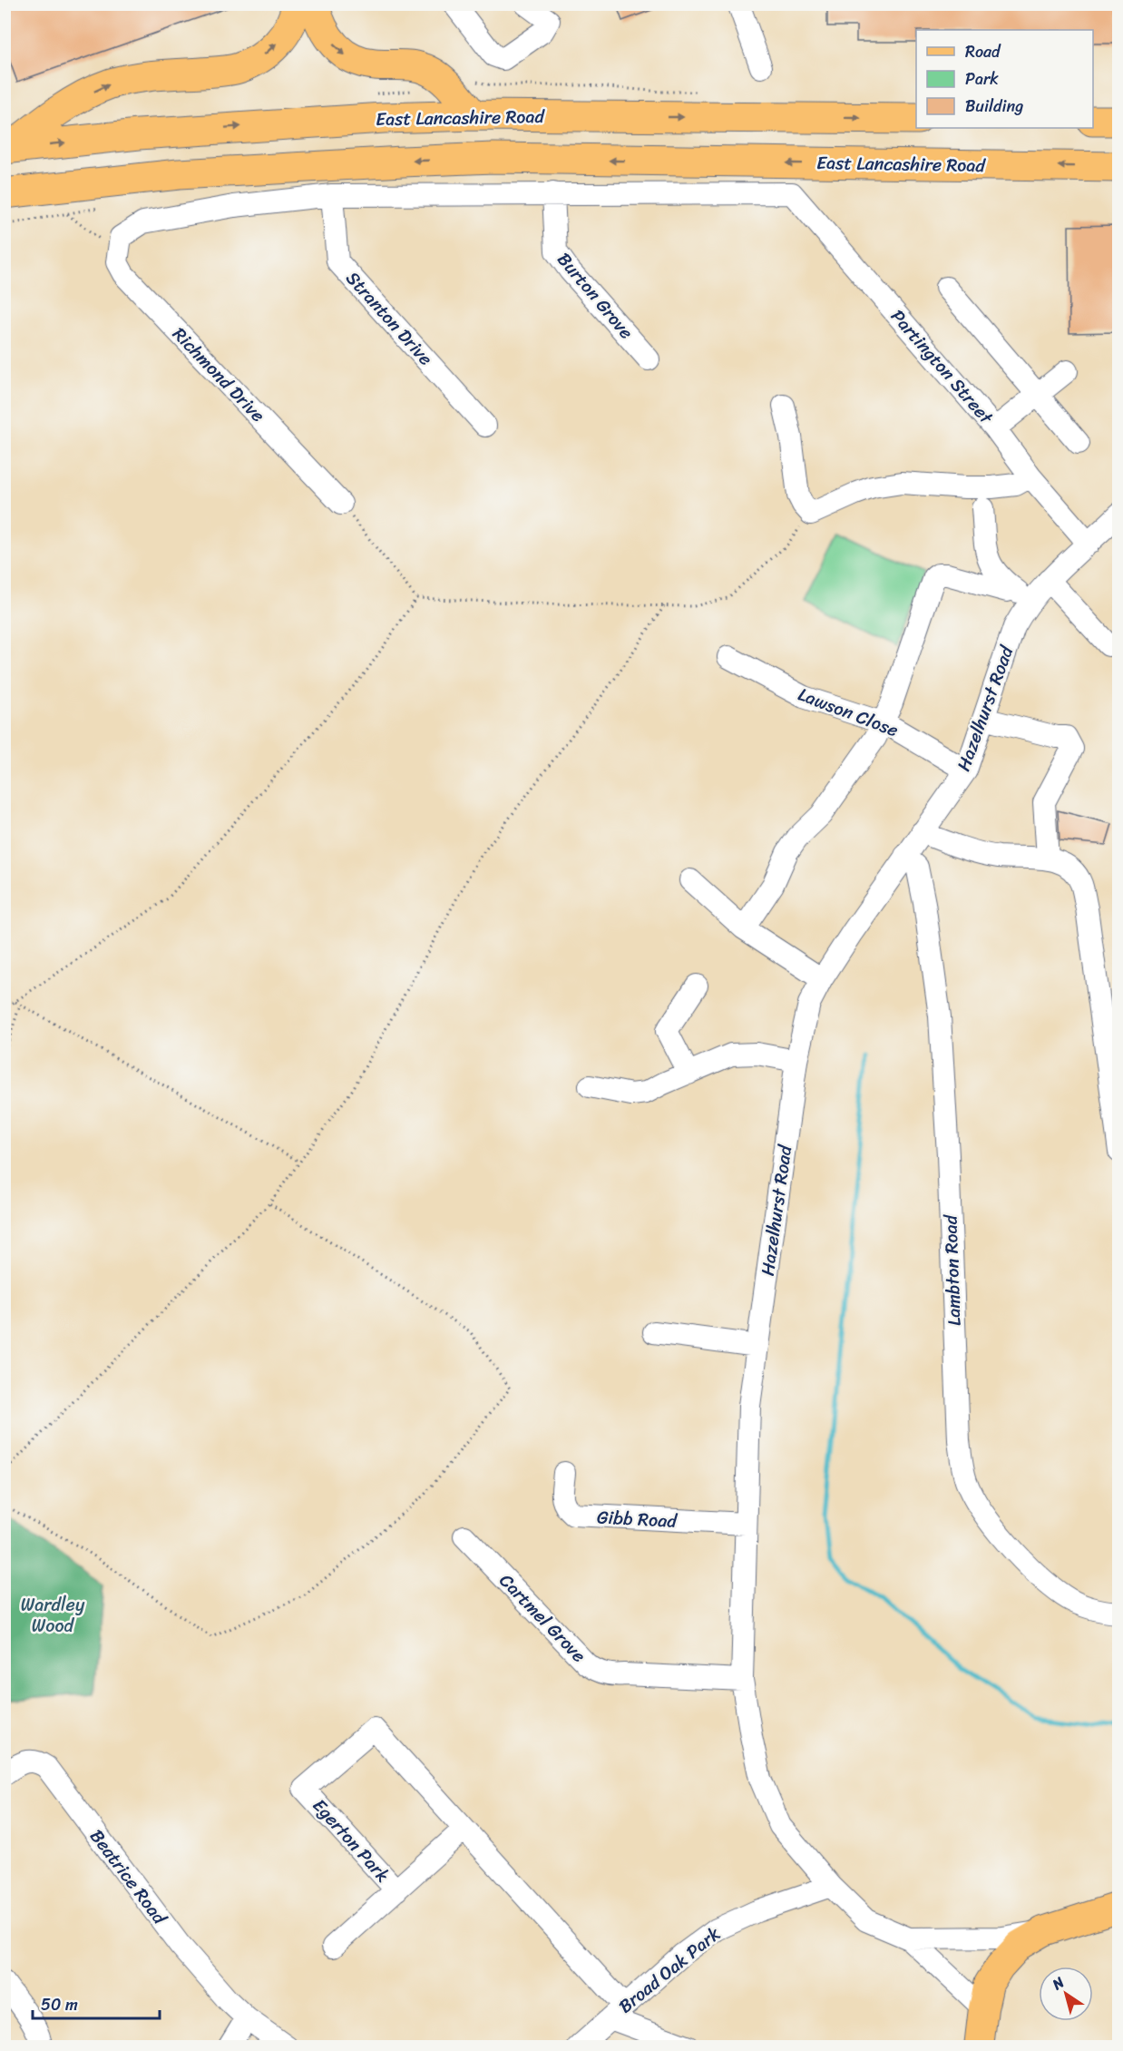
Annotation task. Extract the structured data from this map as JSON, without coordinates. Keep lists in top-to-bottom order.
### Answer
{
  "streets": {
    "highway": ["East Lancashire Road"],
    "street": [
      "Burton Grove",
      "Stranton Drive",
      "Partington Street",
      "Richmond Drive",
      "Hazelhurst Road",
      "Lawson Close",
      "Lambton Road",
      "Gibb Road",
      "Cartmel Grove",
      "Egerton Park",
      "Beatrice Road",
      "Broad Oak Park"
    ]
  },
  "crossings": [
    ["Burton Grove", "Partington Street"],
    ["Partington Street", "Hazelhurst Road"],
    ["Hazelhurst Road", "Lawson Close"],
    ["Hazelhurst Road", "Lambton Road"],
    ["Hazelhurst Road", "Gibb Road"],
    ["Hazelhurst Road", "Cartmel Grove"],
    ["Hazelhurst Road", "Broad Oak Park"],
    ["Egerton Park", "Broad Oak Park"]
  ],
  "parks": ["Wardley Wood"],
  "legend": ["Road", "Park", "Building"],
  "scale_bar": "50 m",
  "north": "top left"
}
